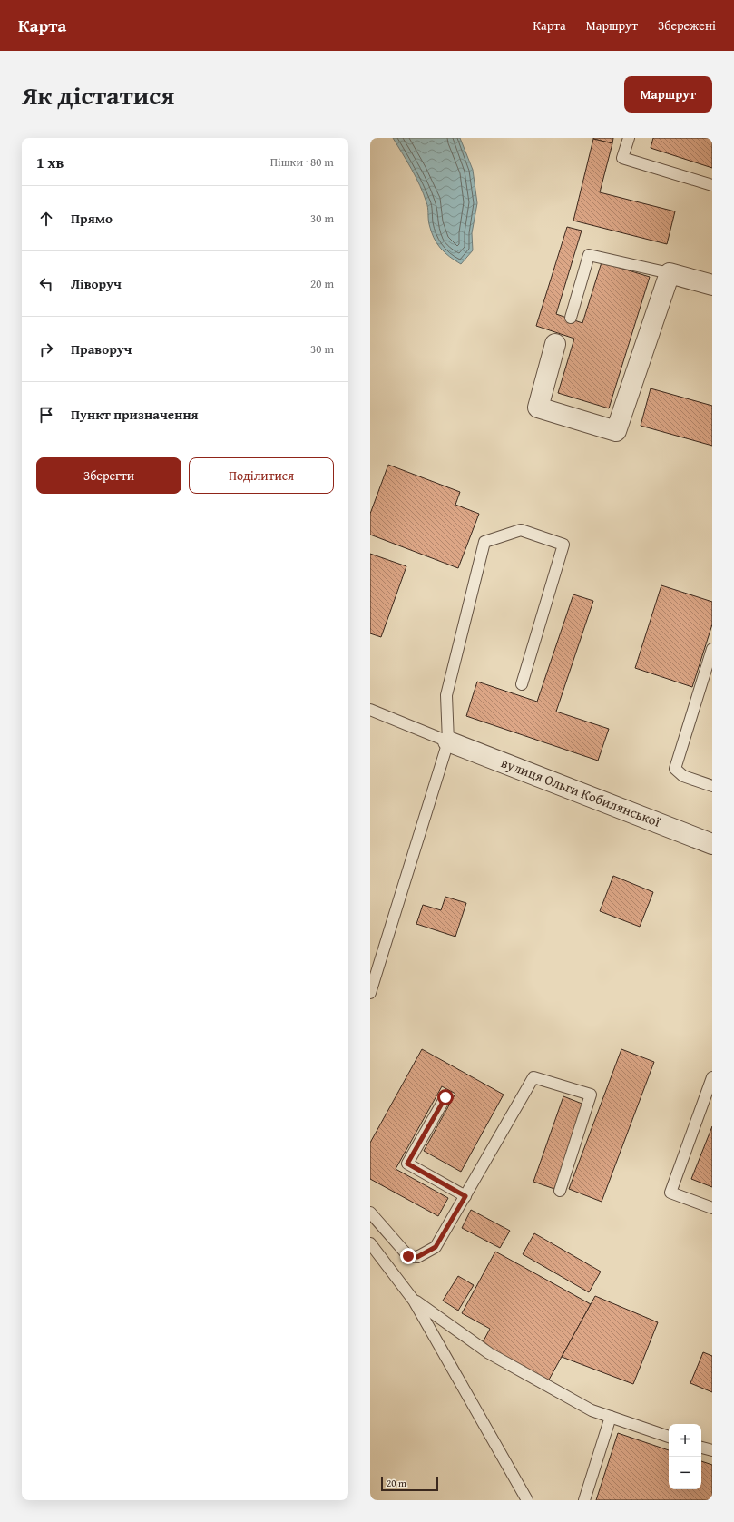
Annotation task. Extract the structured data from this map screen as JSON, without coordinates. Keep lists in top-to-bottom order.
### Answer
{
  "streets": {
    "street": ["вулиця Ольги Кобилянської"]
  },
  "scale_bar": "20 m",
  "page": {
    "header": "Карта",
    "nav": ["Карта", "Маршрут", "Збережені"],
    "title": "Як дістатися",
    "buttons": [
      "Маршрут",
      ["Зберегти", "Поділитися"]
    ],
    "heading": ["1 хв", "Пішки · 80 m"],
    "list": [
      ["Прямо", "30 m"],
      ["Ліворуч", "20 m"],
      ["Праворуч", "30 m"],
      "Пункт призначення"
    ],
    "map_buttons": ["+", "−"],
    "scale": "20 m"
  }
}
